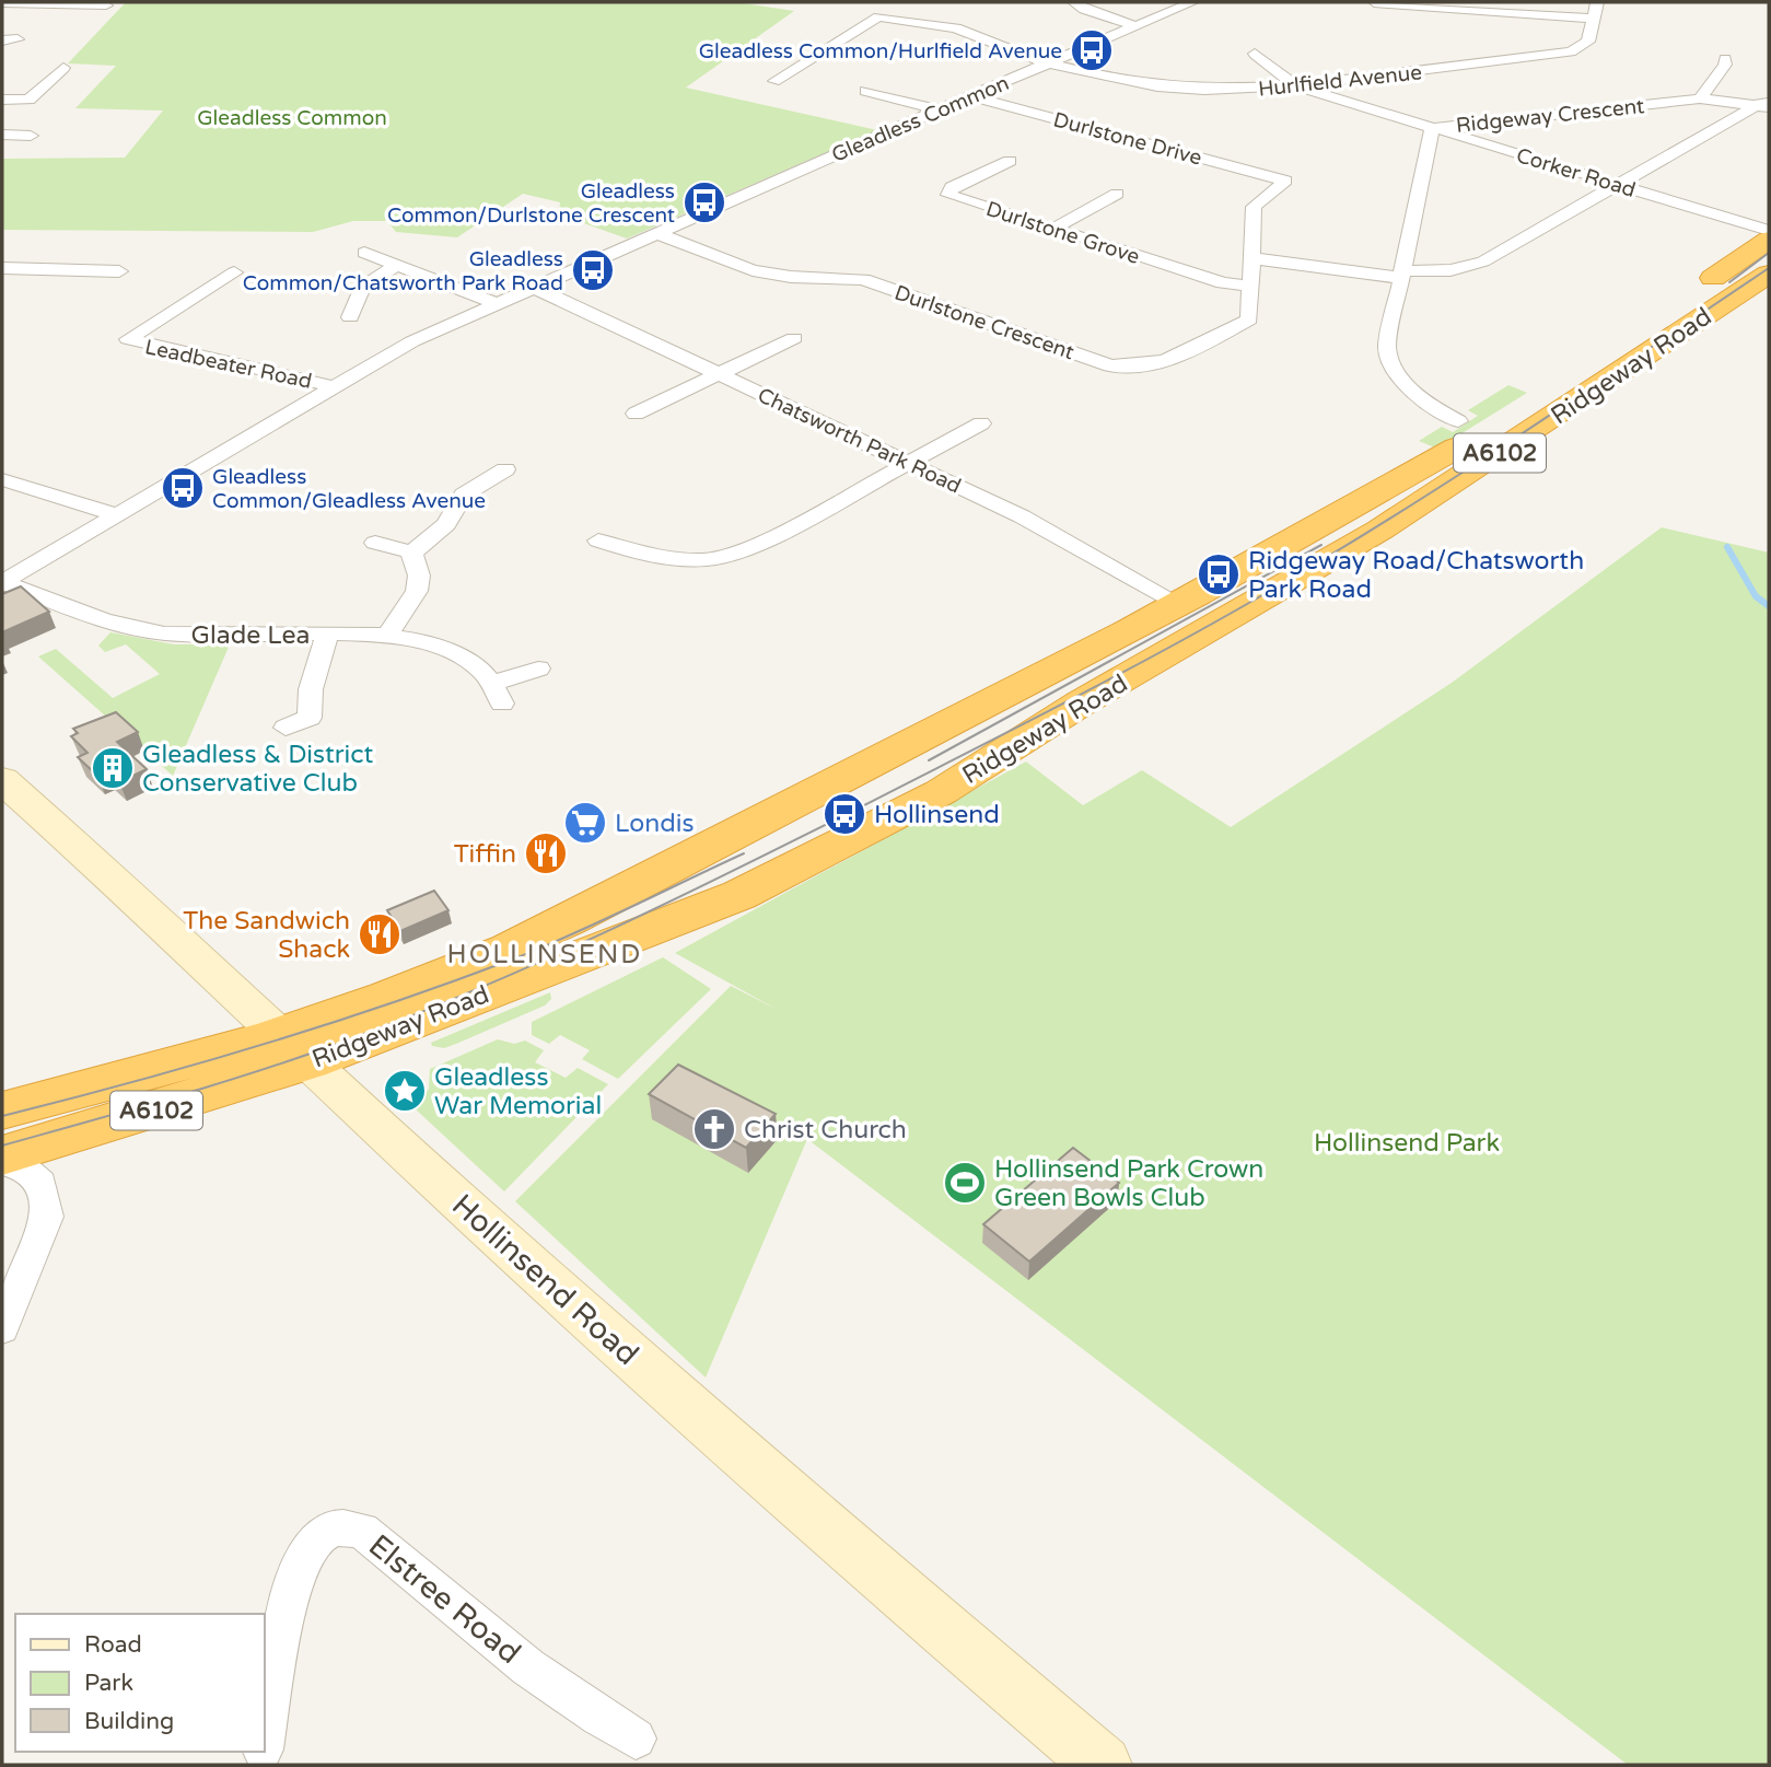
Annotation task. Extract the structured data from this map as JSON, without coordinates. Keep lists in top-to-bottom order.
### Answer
{
  "streets": {
    "highway": ["Ridgeway Road", "A6102"],
    "main road": ["Hollinsend Road"],
    "street": [
      "Hurlfield Avenue",
      "Ridgeway Crescent",
      "Gleadless Common",
      "Durlstone Drive",
      "Corker Road",
      "Durlstone Grove",
      "Durlstone Crescent",
      "Leadbeater Road",
      "Chatsworth Park Road",
      "Glade Lea",
      "Elstree Road"
    ]
  },
  "crossings": [
    ["Hurlfield Avenue", "Gleadless Common"],
    ["Hurlfield Avenue", "Corker Road"],
    ["Ridgeway Crescent", "Corker Road"],
    ["Gleadless Common", "Durlstone Drive"],
    ["Gleadless Common", "Durlstone Crescent"],
    ["Gleadless Common", "Leadbeater Road"],
    ["Gleadless Common", "Chatsworth Park Road"],
    ["Gleadless Common", "Glade Lea"],
    ["Durlstone Drive", "Durlstone Crescent"],
    ["Durlstone Grove", "Durlstone Crescent"],
    ["Ridgeway Road", "Chatsworth Park Road"],
    ["Ridgeway Road", "Hollinsend Road"]
  ],
  "districts": ["HOLLINSEND"],
  "parks": ["Gleadless Common", "Hollinsend Park"],
  "places": {
    "bus stop": [
      "Gleadless Common/Hurlfield Avenue",
      "Gleadless Common/Durlstone Crescent",
      "Gleadless Common/Chatsworth Park Road",
      "Gleadless Common/Gleadless Avenue",
      "Ridgeway Road/Chatsworth Park Road",
      "Hollinsend"
    ],
    "building": ["Gleadless & District Conservative Club"],
    "supermarket": ["Londis"],
    "restaurant": ["Tiffin", "The Sandwich Shack"],
    "place": ["Gleadless War Memorial"],
    "church": ["Christ Church"],
    "sports": ["Hollinsend Park Crown Green Bowls Club"]
  },
  "legend": ["Road", "Park", "Building"]
}
